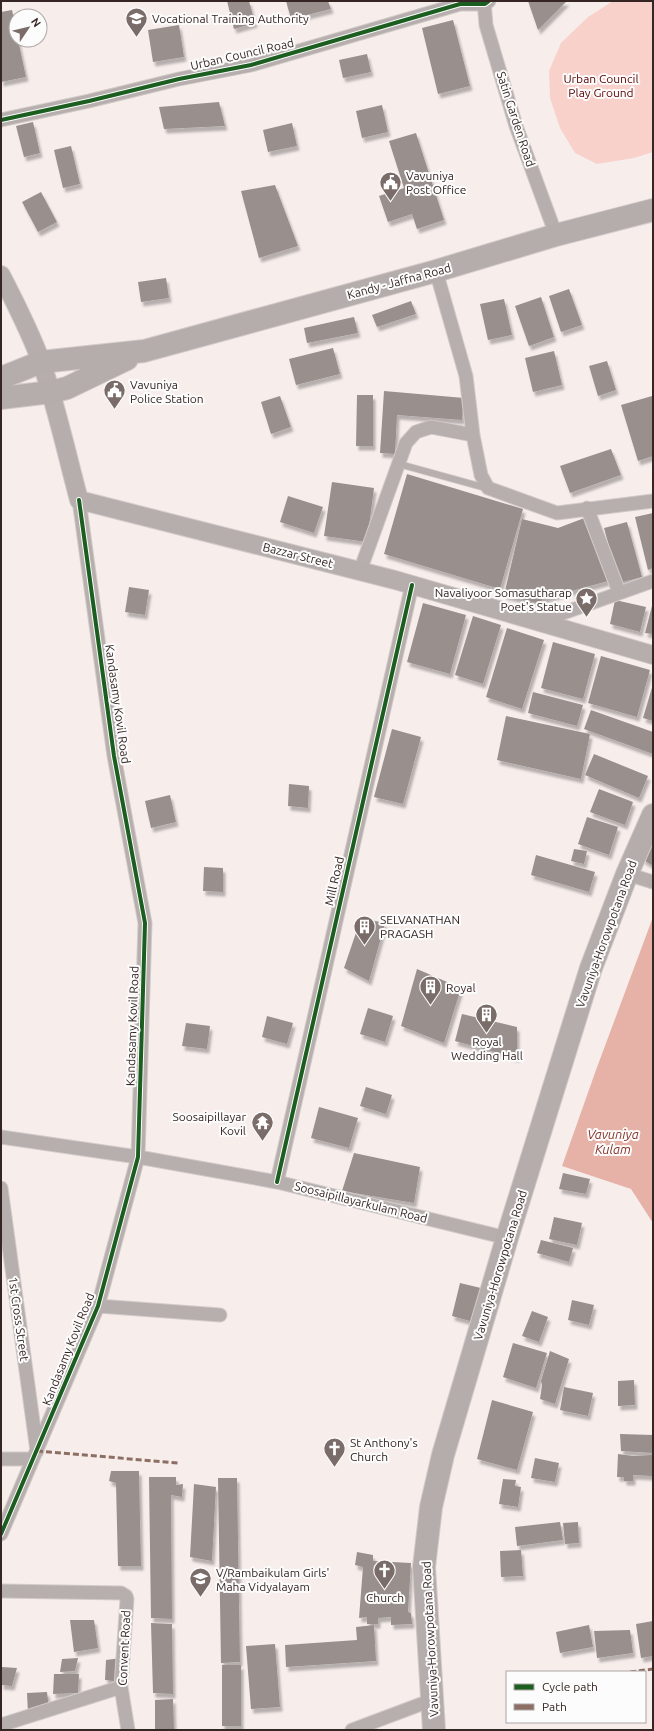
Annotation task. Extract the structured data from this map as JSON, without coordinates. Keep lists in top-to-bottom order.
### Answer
{
  "streets": {
    "highway": ["Kandy - Jaffna Road", "Vavuniya-Horowpotana Road"],
    "main road": ["Bazzar Street"],
    "street": [
      "Urban Council Road",
      "Satin Garden Road",
      "Kandasamy Kovil Road",
      "Mill Road",
      "Soosaipillayarkulam Road",
      "1st Cross Street",
      "Convent Road"
    ]
  },
  "crossings": [
    ["Urban Council Road", "Satin Garden Road"],
    ["Satin Garden Road", "Kandy - Jaffna Road"],
    ["Bazzar Street", "Kandasamy Kovil Road"],
    ["Bazzar Street", "Mill Road"],
    ["Kandasamy Kovil Road", "Soosaipillayarkulam Road"],
    ["Kandasamy Kovil Road", "1st Cross Street"],
    ["Mill Road", "Soosaipillayarkulam Road"],
    ["Vavuniya-Horowpotana Road", "Soosaipillayarkulam Road"]
  ],
  "water": ["Vavuniya Kulam"],
  "parks": ["Urban Council Play Ground"],
  "places": {
    "school or university": ["Vocational Training Authority", "V/Rambaikulam Girls' Maha Vidyalayam"],
    "public building": ["Vavuniya Post Office", "Vavuniya Police Station"],
    "place": ["Navaliyoor Somasutharap Poet's Statue"],
    "building": ["SELVANATHAN PRAGASH", "Royal", "Royal Wedding Hall"],
    "temple": ["Soosaipillayar Kovil"],
    "church": ["St Anthony's Church", "Church"]
  },
  "legend": ["Cycle path", "Path"],
  "north": "top right"
}
